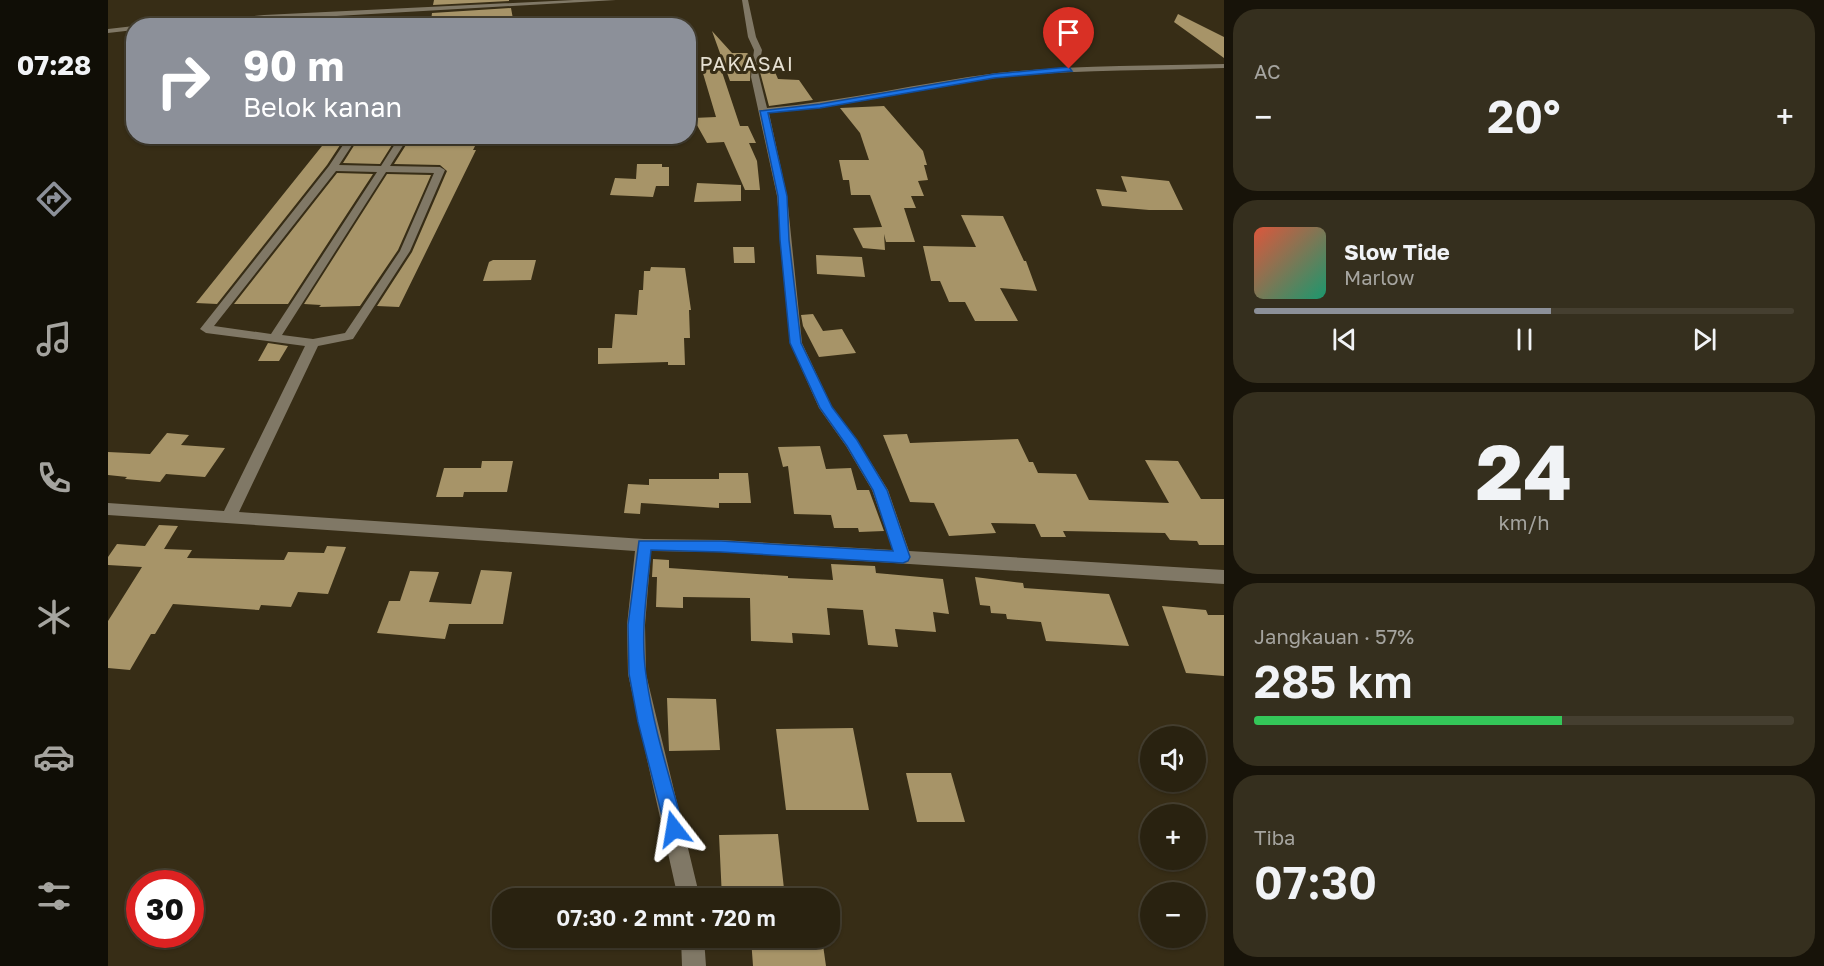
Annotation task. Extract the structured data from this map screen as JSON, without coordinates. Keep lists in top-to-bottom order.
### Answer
{
  "districts": ["PAKASAI"],
  "page": {
    "tabs": "07:28",
    "tile": [
      "AC",
      ["24", "km/h"],
      ["Jangkauan · 57%", "285 km"],
      ["Tiba", "07:30"]
    ],
    "turn": ["90 m", "Belok kanan"],
    "heat": ["−", "20°", "+"],
    "song": ["Slow Tide", "Marlow"],
    "map_buttons": ["+", "−"],
    "limit": "30",
    "trip": "07:30 · 2 mnt · 720 m"
  }
}
